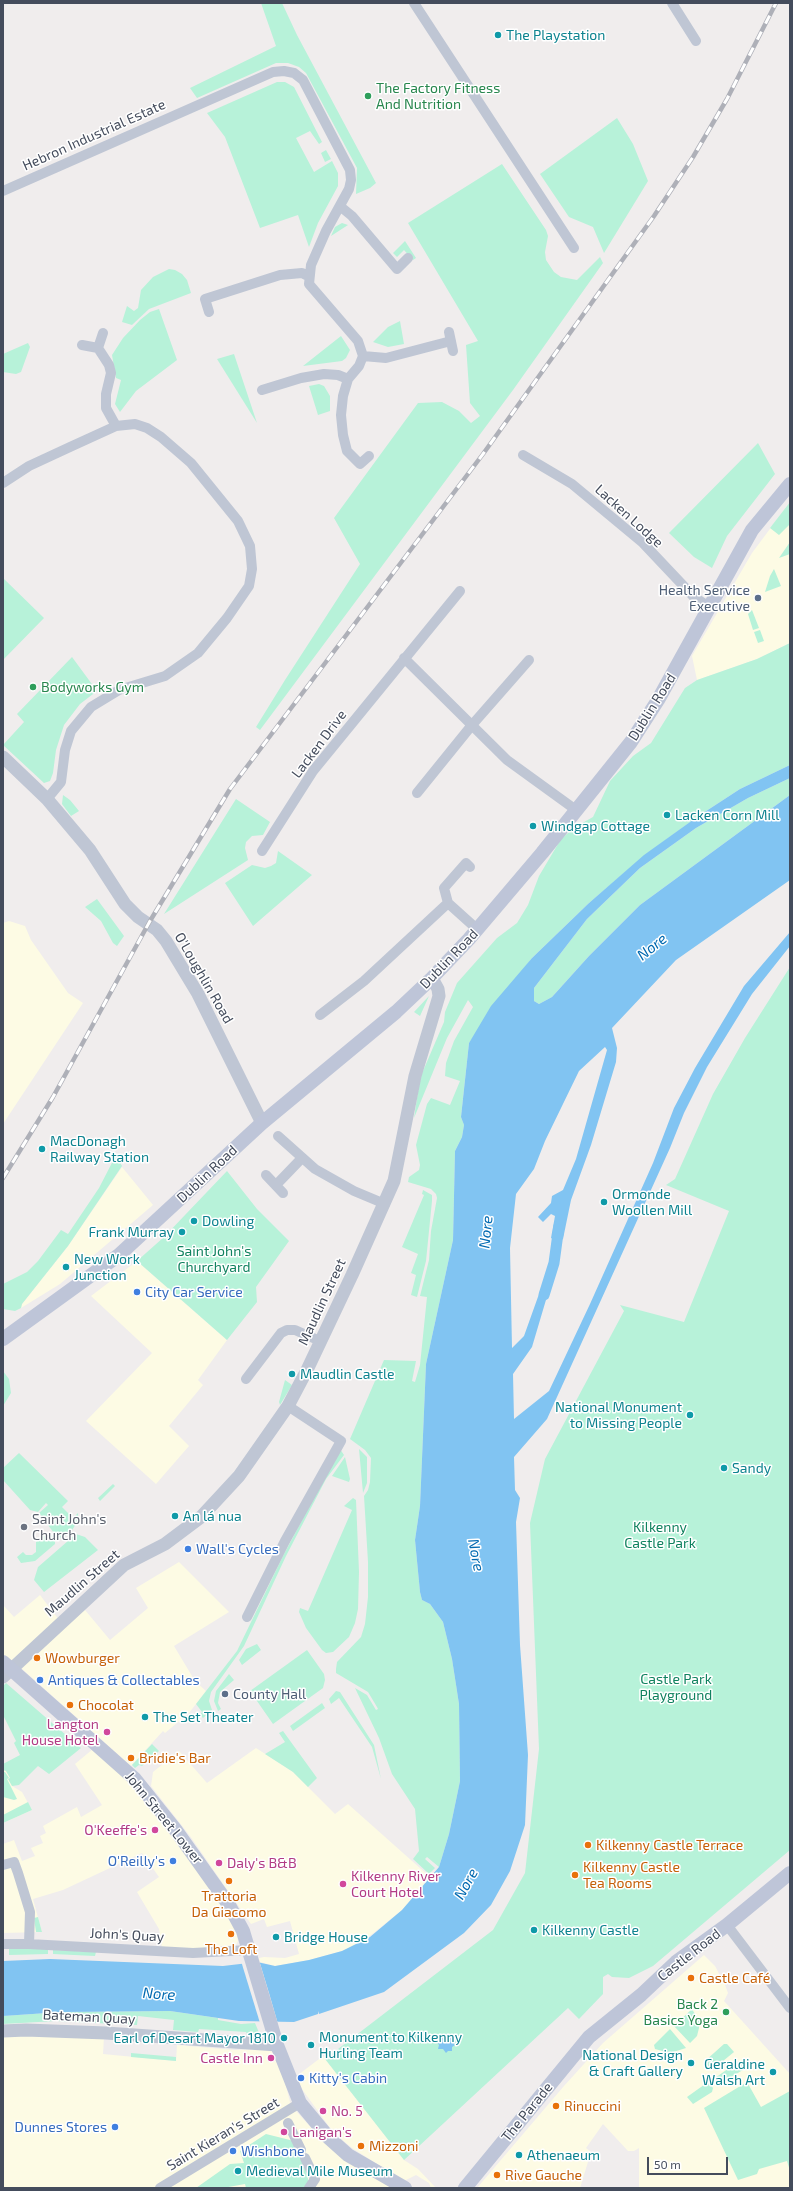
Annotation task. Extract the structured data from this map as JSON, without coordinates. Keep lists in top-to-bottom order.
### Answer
{
  "streets": {
    "main road": [
      "Dublin Road",
      "John Street Lower",
      "Castle Road",
      "The Parade"
    ],
    "street": [
      "Hebron Industrial Estate",
      "Lacken Lodge",
      "Lacken Drive",
      "O'Loughlin Road",
      "Maudlin Street",
      "John's Quay",
      "Bateman Quay",
      "Saint Kieran's Street"
    ]
  },
  "crossings": [
    ["Lacken Lodge", "Dublin Road"],
    ["Dublin Road", "O'Loughlin Road"],
    ["Dublin Road", "Maudlin Street"],
    ["Maudlin Street", "John Street Lower"],
    ["John Street Lower", "John's Quay"],
    ["John Street Lower", "Bateman Quay"],
    ["John Street Lower", "Saint Kieran's Street"],
    ["Castle Road", "The Parade"]
  ],
  "water": ["Nore"],
  "parks": ["Saint John's Churchyard", "Kilkenny Castle Park", "Castle Park Playground"],
  "places": [
    "The Playstation",
    "The Factory Fitness And Nutrition",
    "Health Service Executive",
    "Bodyworks Gym",
    "Lacken Corn Mill",
    "Windgap Cottage",
    "MacDonagh Railway Station",
    "Ormonde Woollen Mill",
    "Dowling",
    "Frank Murray",
    "New Work Junction",
    "City Car Service",
    "Maudlin Castle",
    "National Monument to Missing People",
    "Sandy",
    "An lá nua",
    "Saint John's Church",
    "Wall's Cycles",
    "Wowburger",
    "Antiques & Collectables",
    "County Hall",
    "Chocolat",
    "The Set Theater",
    "Langton House Hotel",
    "Bridie's Bar",
    "O'Keeffe's",
    "Kilkenny Castle Terrace",
    "O'Reilly's",
    "Daly's B&B",
    "Kilkenny Castle Tea Rooms",
    "Trattoria Da Giacomo",
    "Kilkenny River Court Hotel",
    "Kilkenny Castle",
    "The Loft",
    "Bridge House",
    "Castle Café",
    "Back 2 Basics Yoga",
    "Earl of Desart Mayor 1810",
    "Monument to Kilkenny Hurling Team",
    "Castle Inn",
    "National Design & Craft Gallery",
    "Geraldine Walsh Art",
    "Kitty's Cabin",
    "Rinuccini",
    "No. 5",
    "Dunnes Stores",
    "Lanigan's",
    "Mizzoni",
    "Wishbone",
    "Athenaeum",
    "Medieval Mile Museum",
    "Rive Gauche"
  ],
  "scale_bar": "50 m"
}
